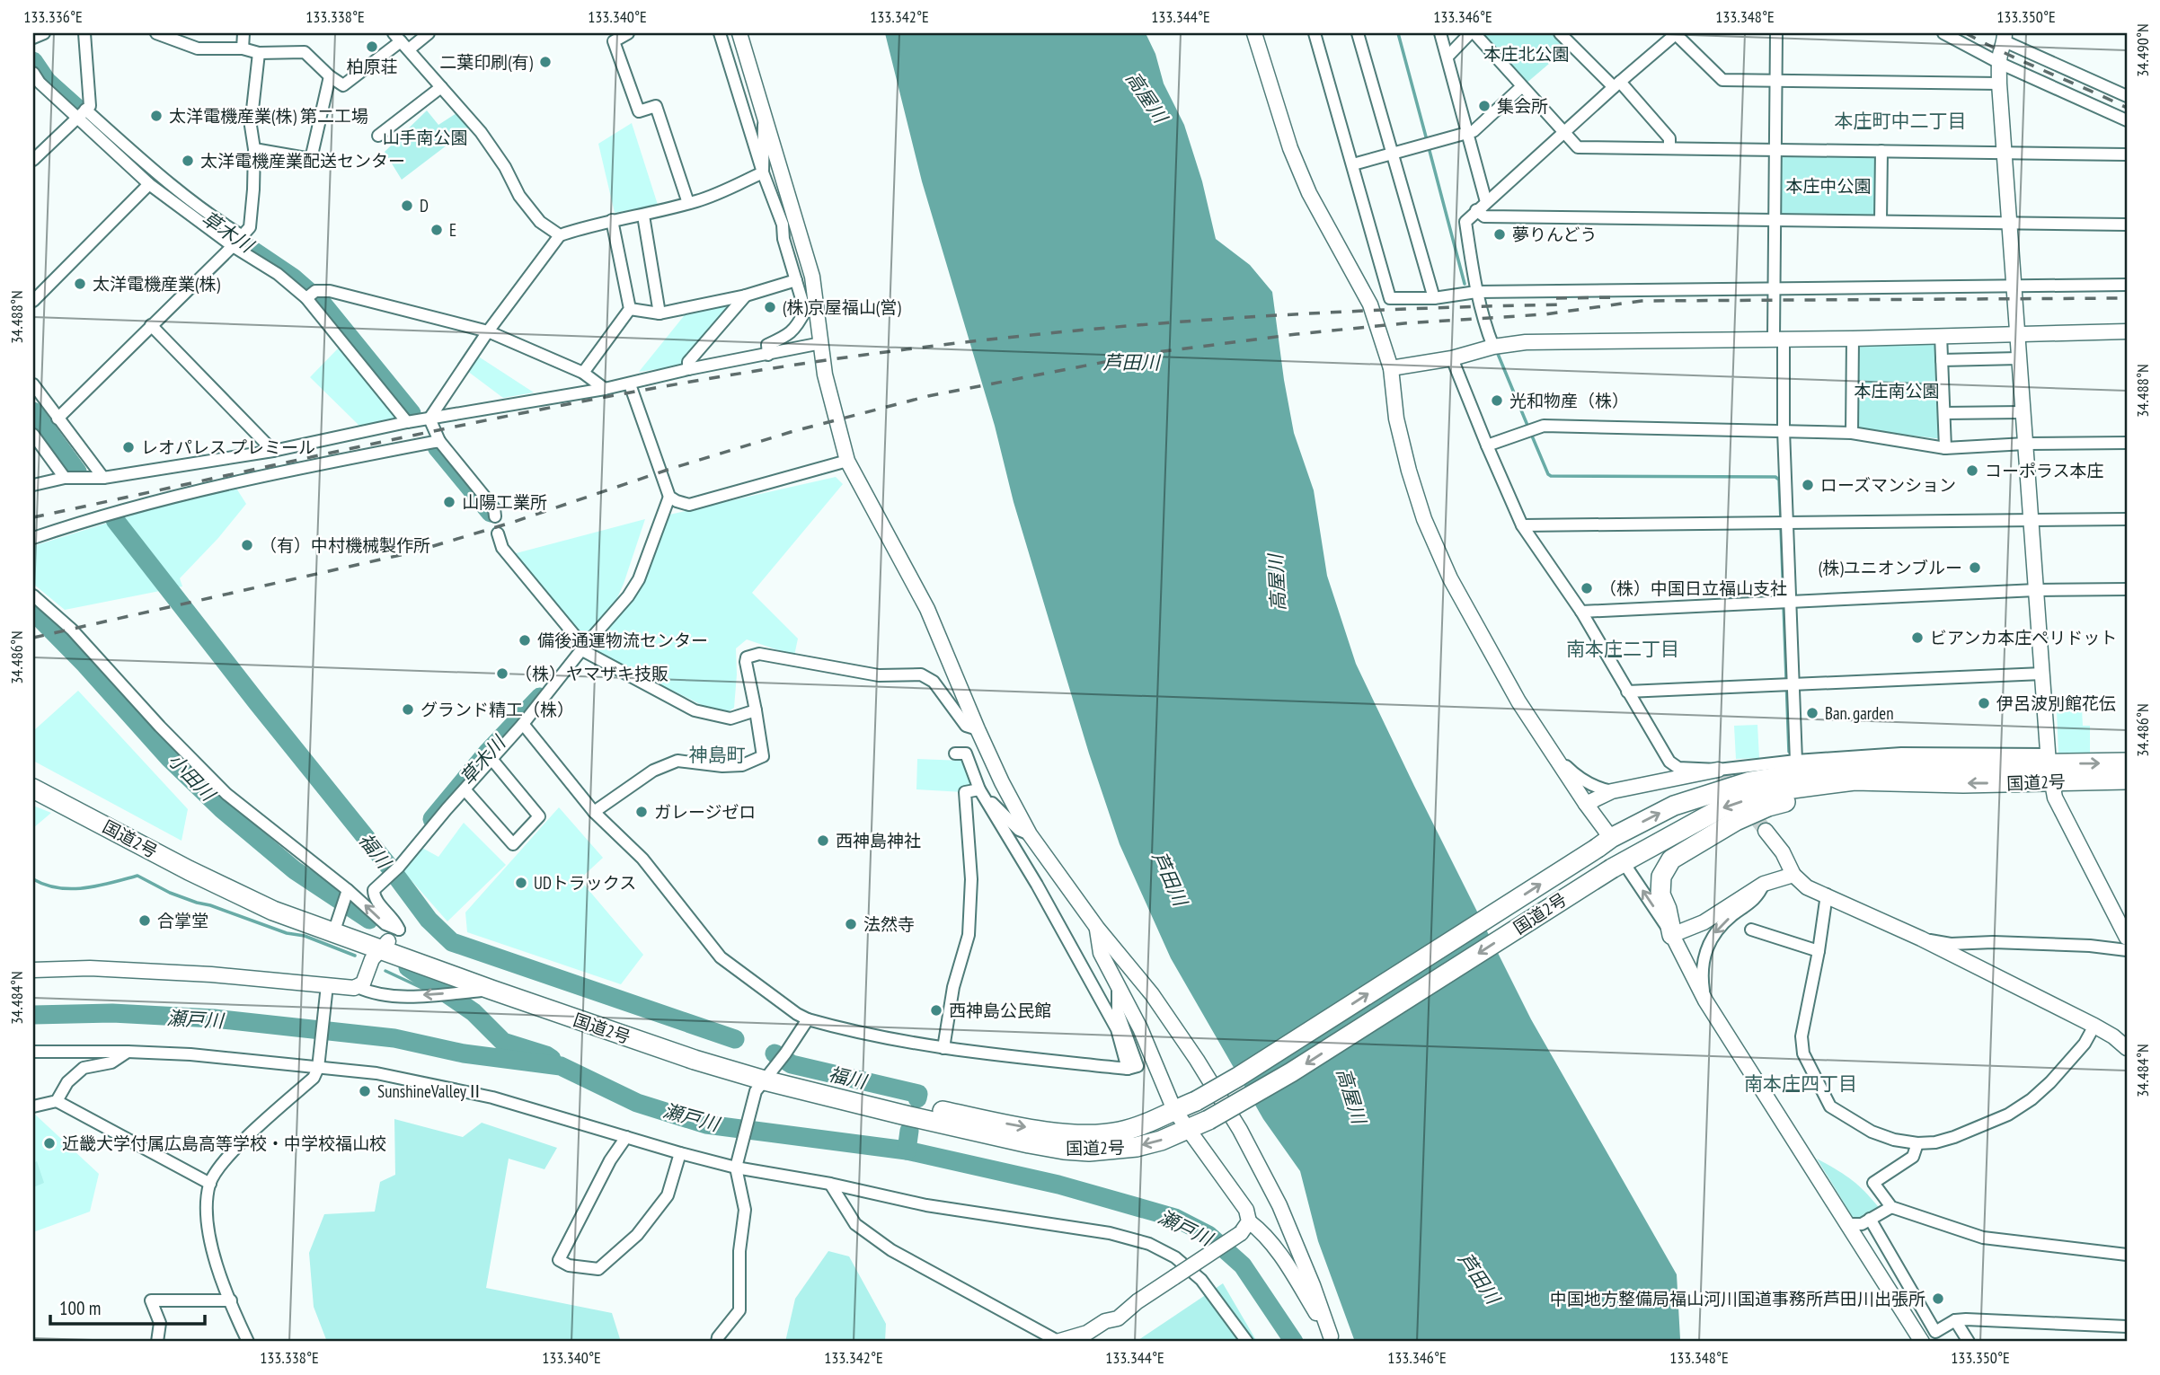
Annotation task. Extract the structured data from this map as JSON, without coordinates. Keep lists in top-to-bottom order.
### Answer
{
  "streets": {
    "highway": ["国道2号"]
  },
  "districts": [
    "本庄町中二丁目",
    "南本庄二丁目",
    "神島町",
    "南本庄四丁目"
  ],
  "water": [
    "高屋川",
    "草木川",
    "芦田川",
    "小田川",
    "福川",
    "瀬戸川"
  ],
  "parks": [
    "本庄北公園",
    "山手南公園",
    "本庄中公園",
    "本庄南公園"
  ],
  "places": [
    "柏原荘",
    "二葉印刷(有)",
    "集会所",
    "太洋電機産業(株) 第二工場",
    "太洋電機産業配送センター",
    "D",
    "E",
    "夢りんどう",
    "太洋電機産業(株)",
    "(株)京屋福山(営)",
    "光和物産（株）",
    "レオパレス プレミール",
    "コーポラス本庄",
    "ローズマンション",
    "山陽工業所",
    "（有）中村機械製作所",
    "(株)ユニオンブルー",
    "（株）中国日立福山支社",
    "ビアンカ本庄ペリドット",
    "備後通運物流センター",
    "（株）ヤマザキ技販",
    "伊呂波別館花伝",
    "グランド精工（株）",
    "Ban. garden",
    "ガレージゼロ",
    "西神島神社",
    "UDトラックス",
    "合掌堂",
    "法然寺",
    "西神島公民館",
    "SunshineValleyⅡ",
    "近畿大学付属広島高等学校・中学校福山校",
    "中国地方整備局福山河川国道事務所芦田川出張所"
  ],
  "scale_bar": "100 m",
  "coordinates": [
    "133.336°E",
    "133.338°E",
    "133.340°E",
    "133.342°E",
    "133.344°E",
    "133.346°E",
    "133.348°E",
    "133.350°E",
    "34.490°N",
    "34.488°N",
    "34.486°N",
    "34.484°N"
  ]
}
